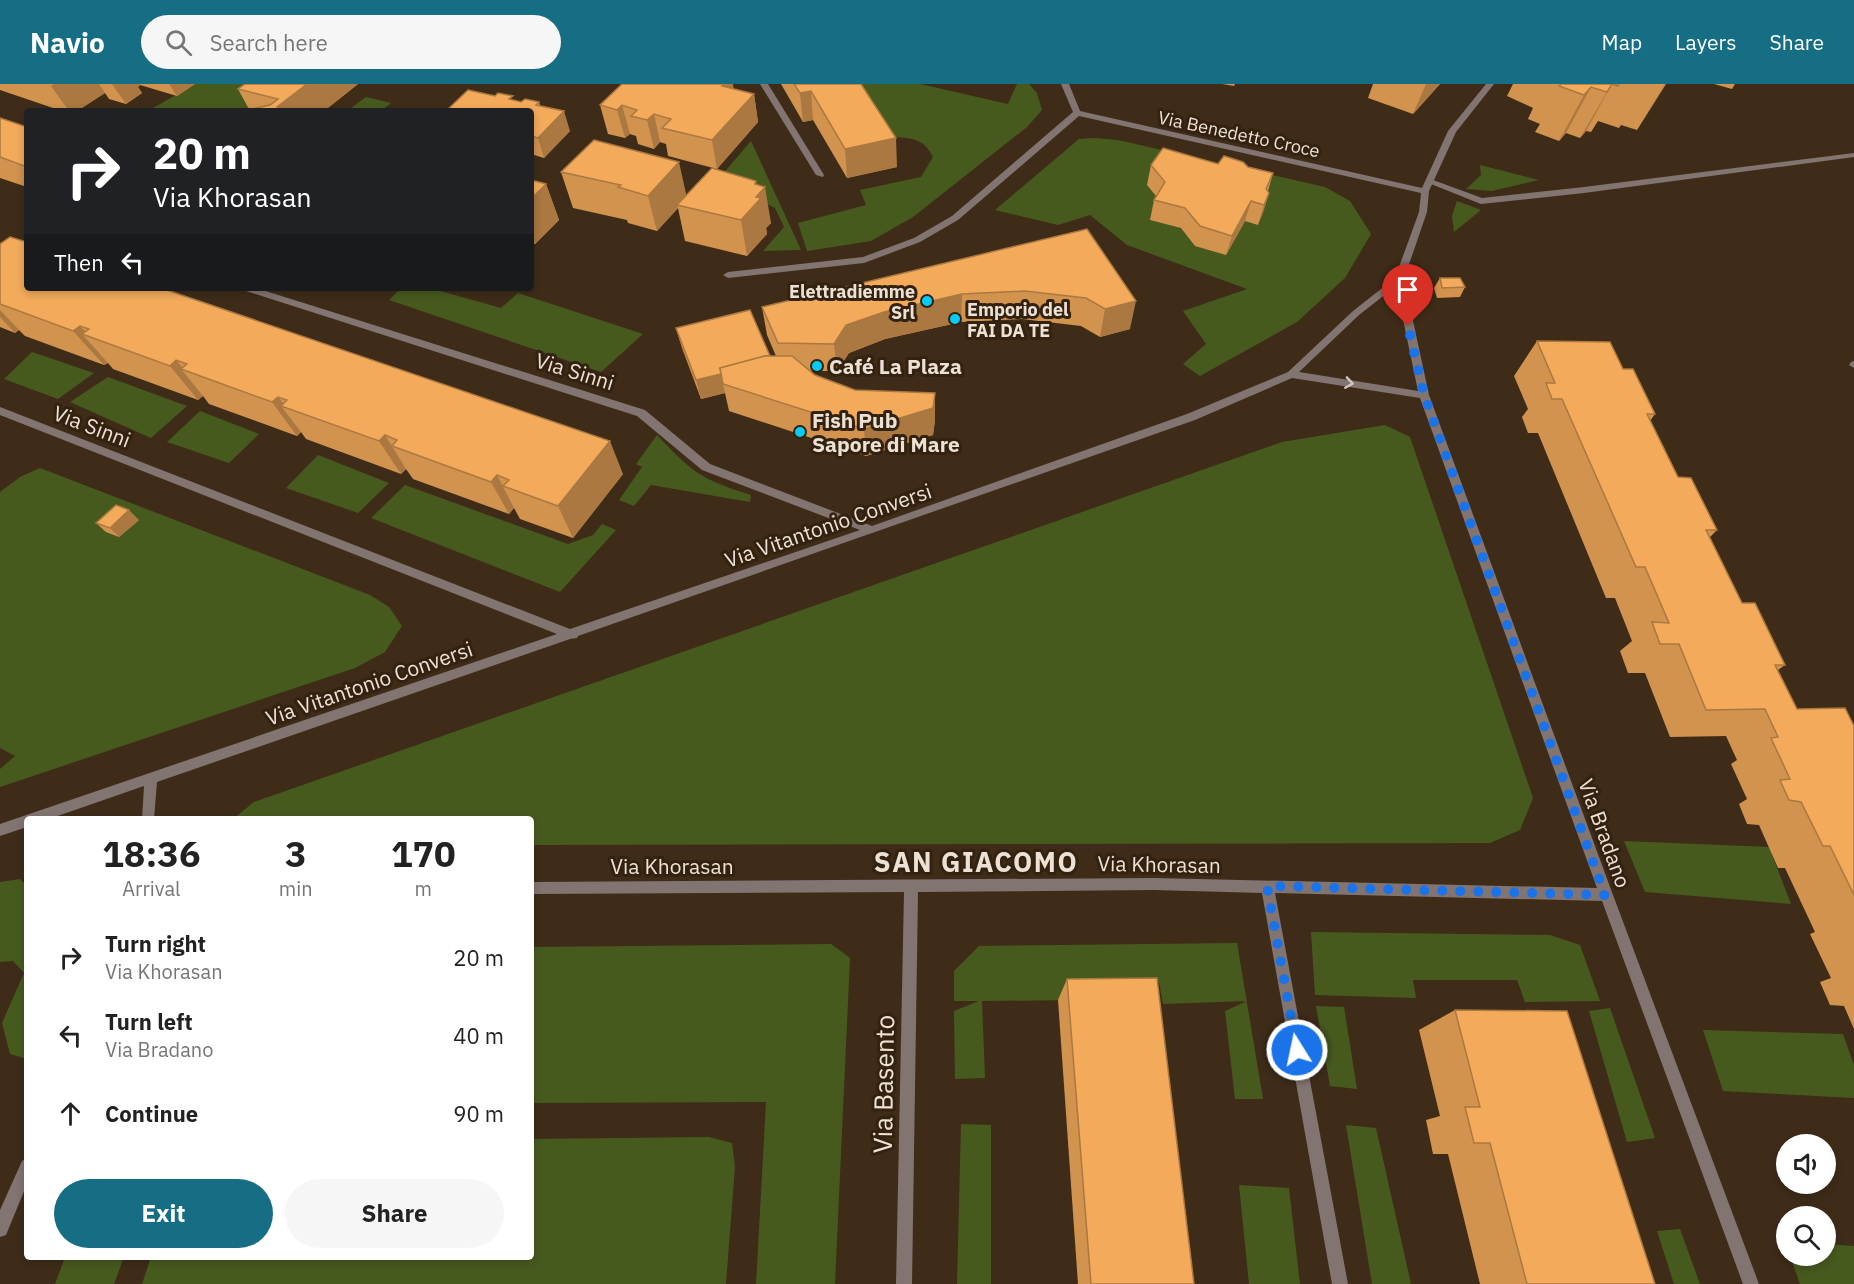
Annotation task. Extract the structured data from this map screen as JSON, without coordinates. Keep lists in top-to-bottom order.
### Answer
{
  "streets": {
    "street": [
      "Via Benedetto Croce",
      "Via Sinni",
      "Via Vitantonio Conversi",
      "Via Bradano",
      "Via Khorasan",
      "Via Basento"
    ]
  },
  "crossings": [
    ["Via Sinni", "Via Vitantonio Conversi"],
    ["Via Vitantonio Conversi", "Via Bradano"],
    ["Via Bradano", "Via Khorasan"],
    ["Via Khorasan", "Via Basento"]
  ],
  "districts": ["SAN GIACOMO"],
  "places": [
    "Elettradiemme Srl",
    "Emporio del FAI DA TE",
    "Café La Plaza",
    "Fish Pub Sapore di Mare"
  ],
  "page": {
    "header": "Navio",
    "search": "Search here",
    "nav": ["Map", "Layers", "Share"],
    "turn": ["20 m", "Via Khorasan"],
    "then": "Then",
    "eta": [
      "18:36",
      "Arrival",
      "3",
      "min",
      "170",
      "m"
    ],
    "list": [
      {
        "name": "Turn right",
        "note": "Via Khorasan",
        "value": "20 m"
      },
      {
        "name": "Turn left",
        "note": "Via Bradano",
        "value": "40 m"
      },
      {
        "name": "Continue",
        "value": "90 m"
      }
    ],
    "buttons": ["Exit", "Share"]
  }
}
